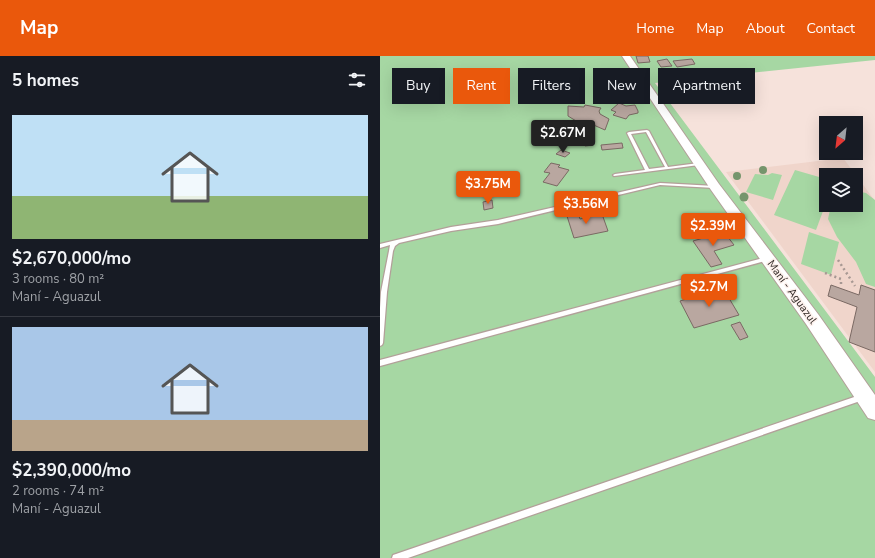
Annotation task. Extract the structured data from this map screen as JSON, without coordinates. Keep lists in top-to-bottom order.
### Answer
{
  "streets": {
    "street": ["Maní - Aguazul"]
  },
  "north": "bottom left",
  "page": {
    "header": "Map",
    "nav": [
      "Home",
      "Map",
      "About",
      "Contact"
    ],
    "heading": "5 homes",
    "chip": [
      "Buy",
      "Rent",
      "Filters",
      "New",
      "Apartment"
    ],
    "list": [
      {
        "name": "$2,670,000/mo",
        "note": "3 rooms · 80 m² · Maní - Aguazul"
      },
      {
        "name": "$2,390,000/mo",
        "note": "2 rooms · 74 m² · Maní - Aguazul"
      }
    ],
    "price": [
      "$2.67M",
      "$3.75M",
      "$3.56M",
      "$2.39M",
      "$2.7M"
    ]
  }
}
